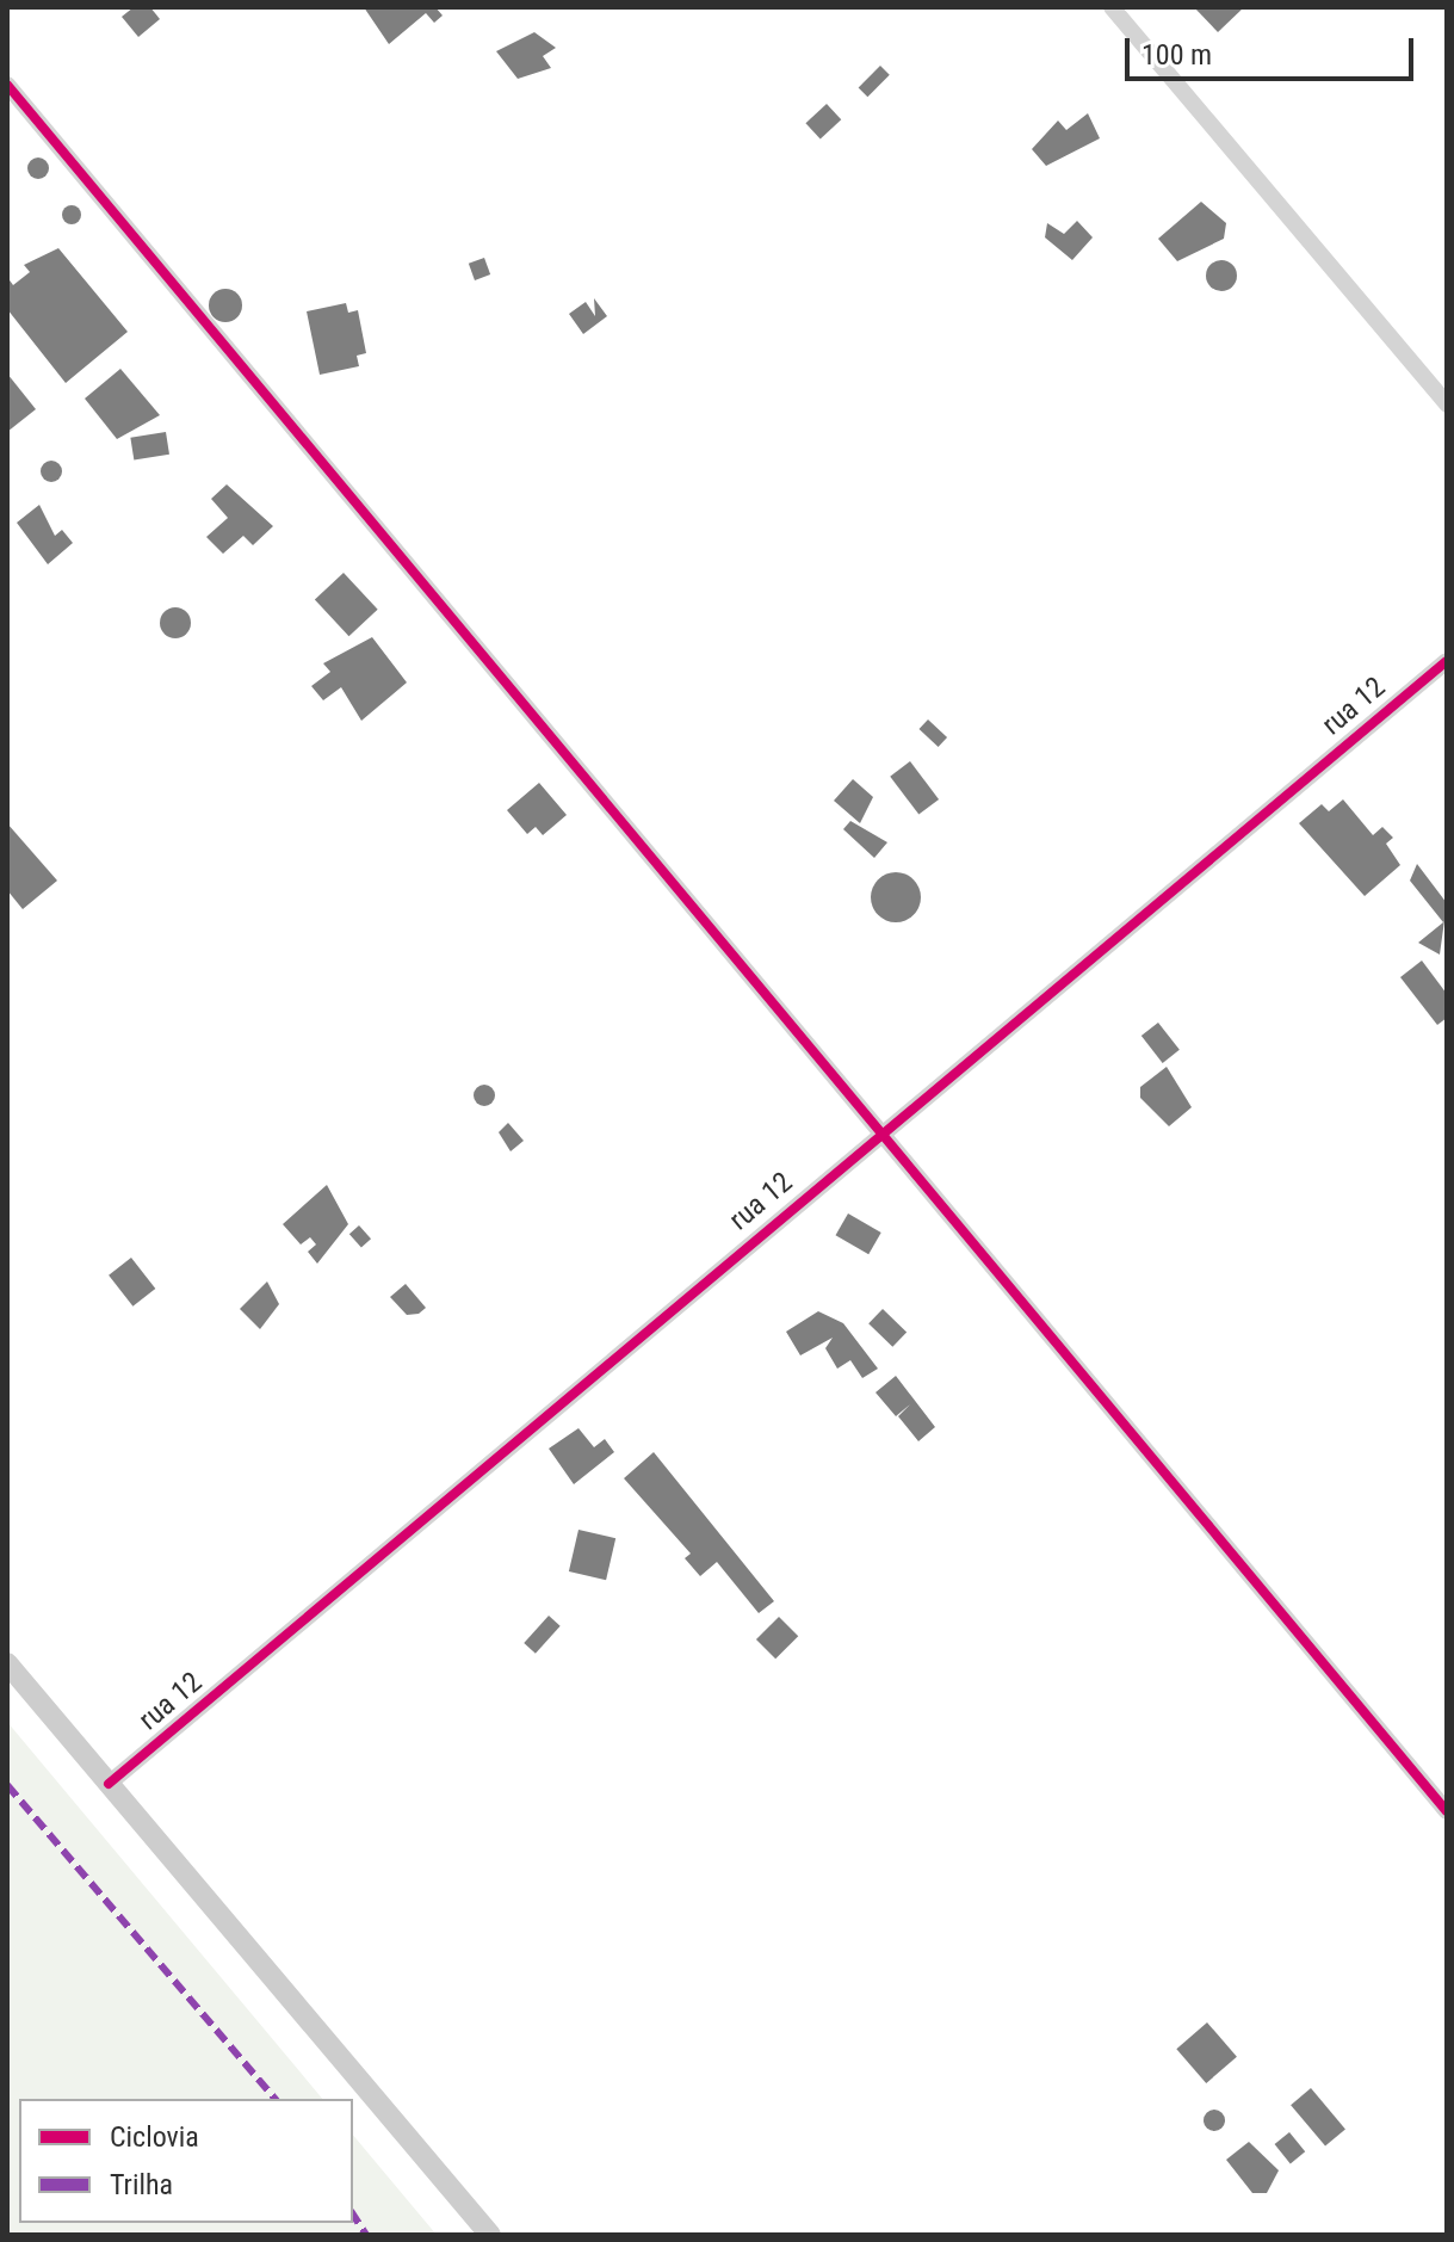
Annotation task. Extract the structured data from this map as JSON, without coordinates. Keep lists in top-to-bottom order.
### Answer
{
  "streets": {
    "street": ["rua 12"]
  },
  "legend": ["Ciclovia", "Trilha"],
  "scale_bar": "100 m"
}
